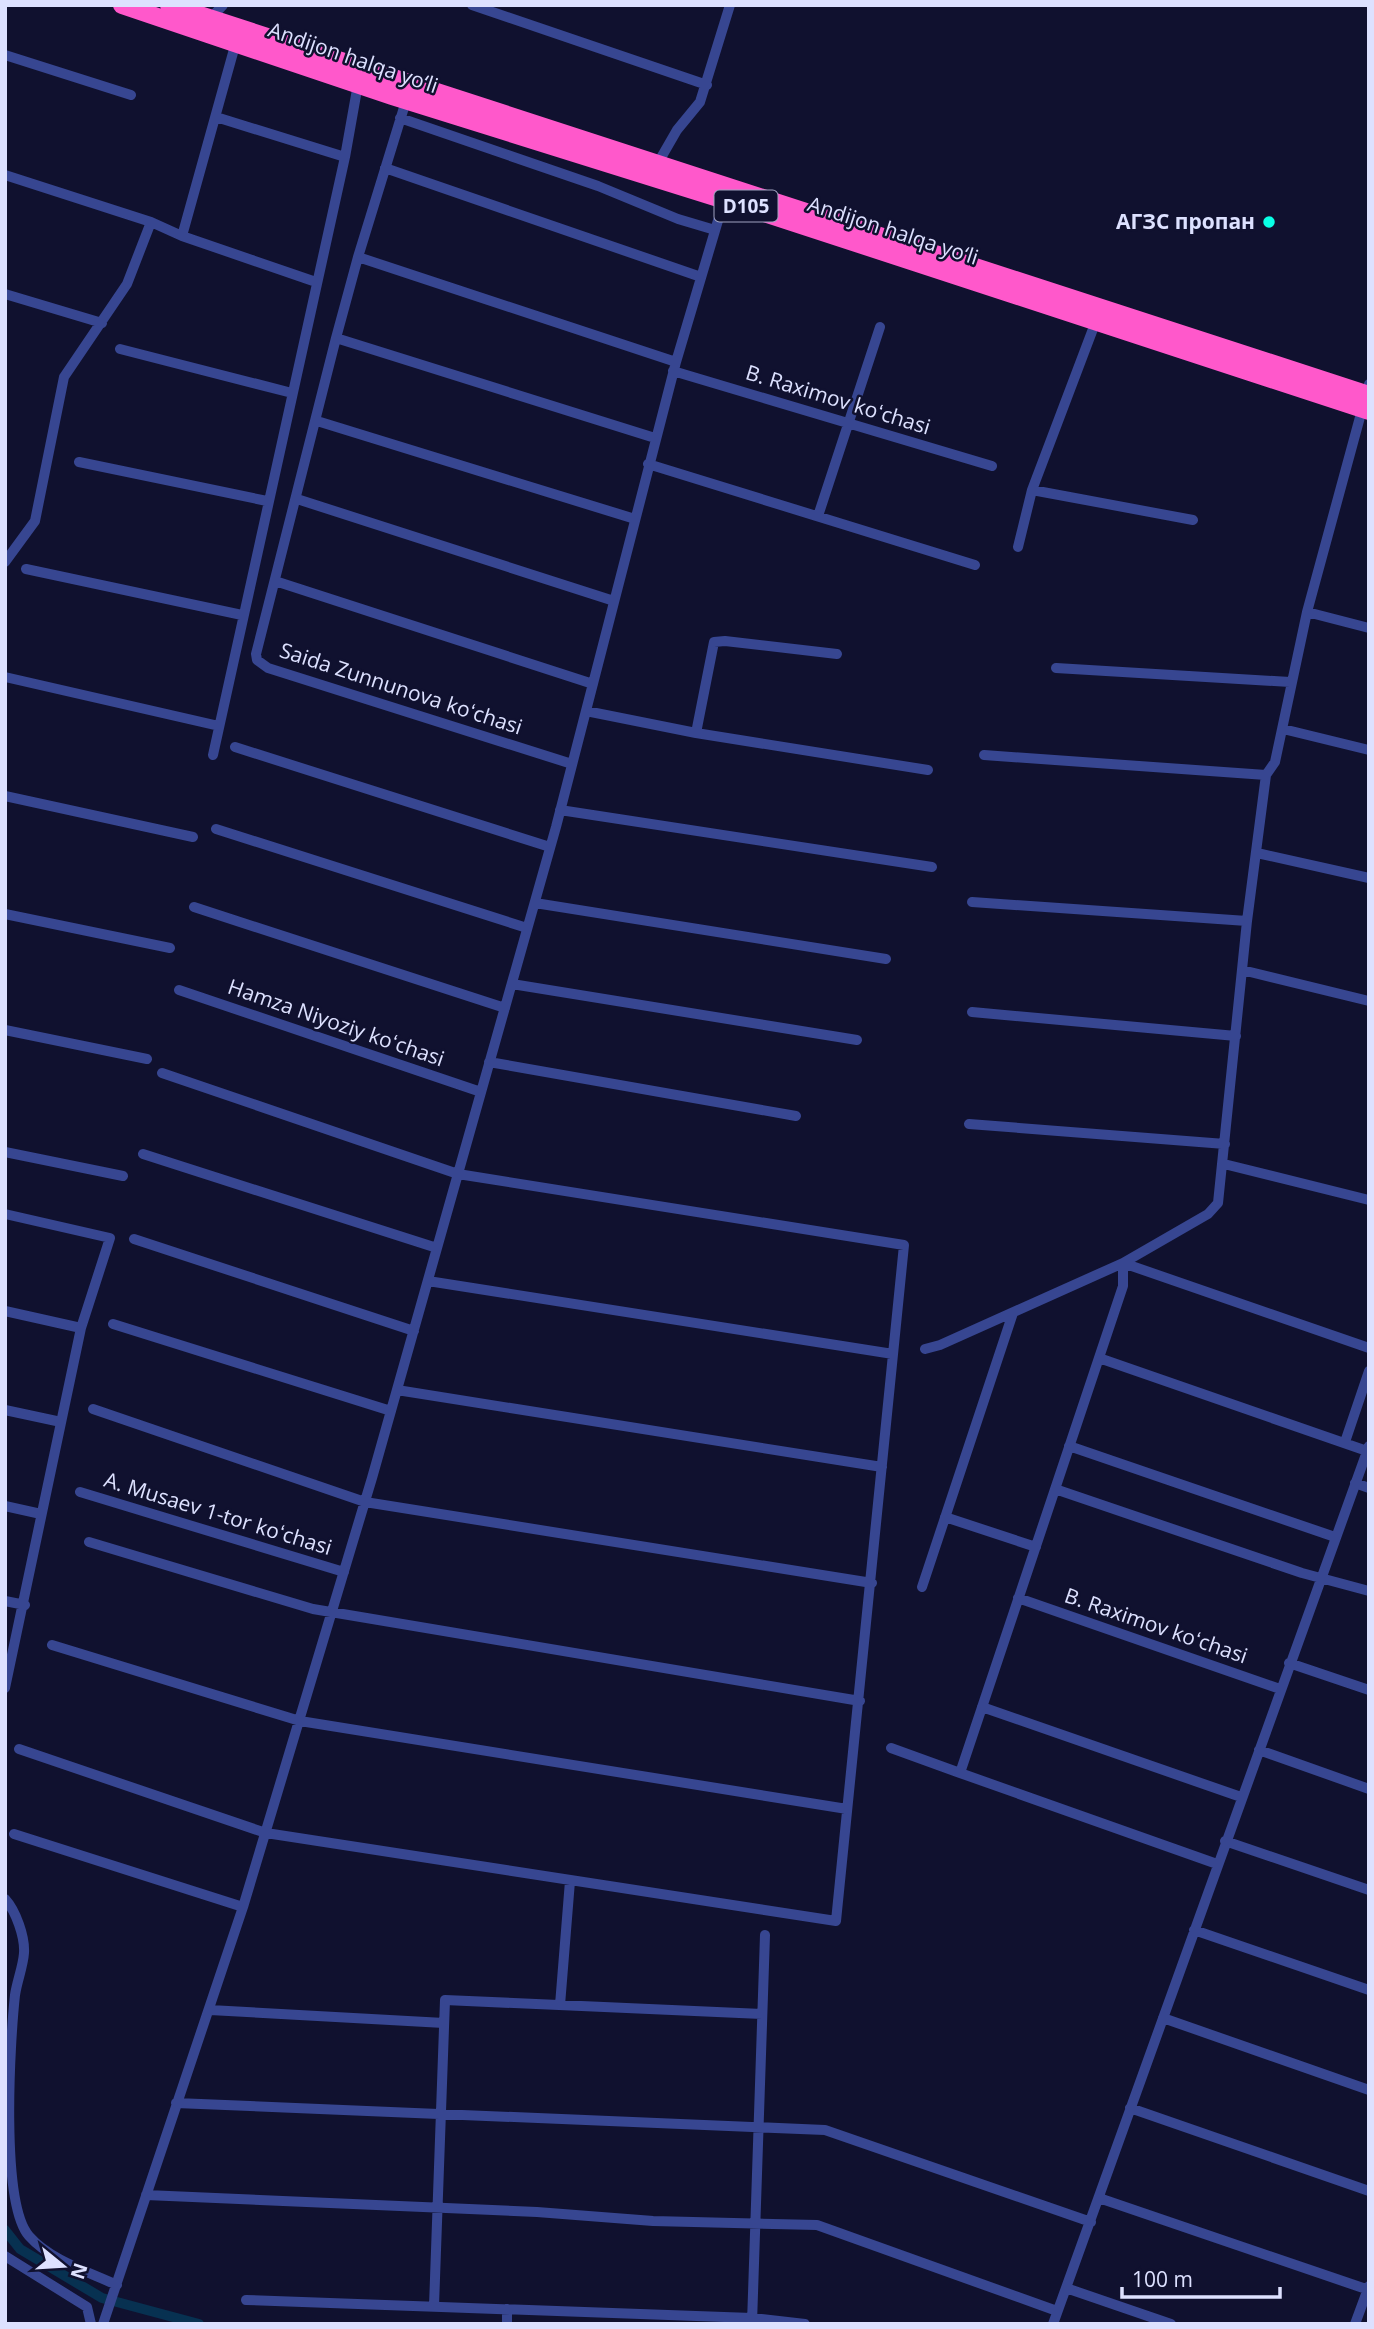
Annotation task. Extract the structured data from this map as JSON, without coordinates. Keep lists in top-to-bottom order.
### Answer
{
  "streets": {
    "highway": ["Andijon halqa yo‘li", "D105"],
    "street": [
      "B. Raximov koʻchasi",
      "Saida Zunnunova koʻchasi",
      "Hamza Niyoziy koʻchasi",
      "A. Musaev 1-tor koʻchasi"
    ]
  },
  "places": ["АГЗС пропан"],
  "scale_bar": "100 m",
  "north": "right"
}
